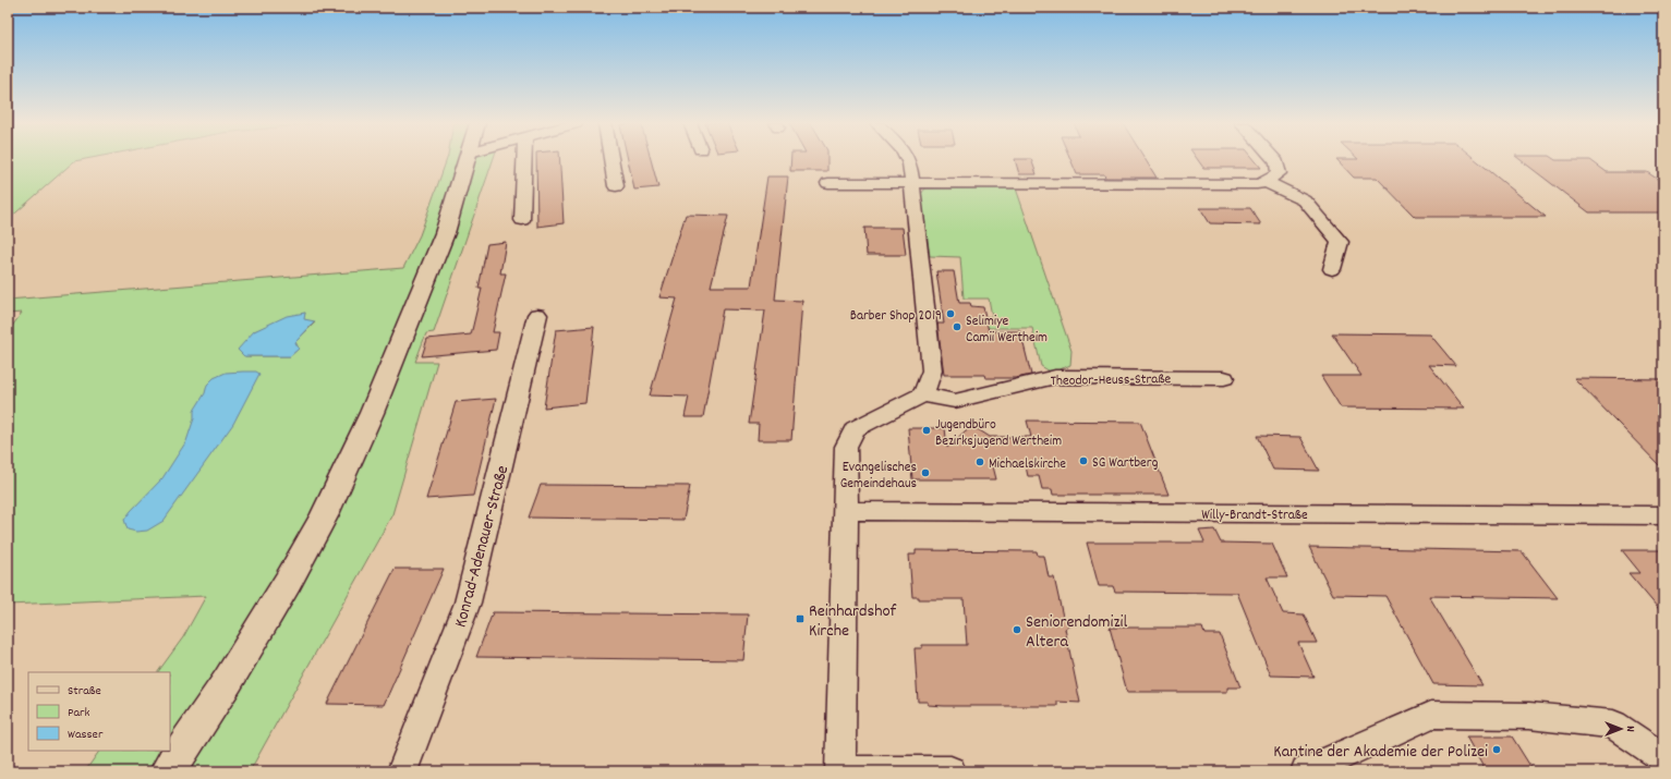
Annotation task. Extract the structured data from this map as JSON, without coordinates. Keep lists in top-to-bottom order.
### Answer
{
  "streets": {
    "street": ["Theodor-Heuss-Straße", "Willy-Brandt-Straße", "Konrad-Adenauer-Straße"]
  },
  "places": {
    "other": [
      "Barber Shop 2019",
      "Selimiye Camii Wertheim",
      "Jugendbüro Bezirksjugend Wertheim",
      "SG Wartberg",
      "Michaelskirche",
      "Evangelisches Gemeindehaus",
      "Seniorendomizil Altera",
      "Kantine der Akademie der Polizei"
    ],
    "transit": ["Reinhardshof Kirche"]
  },
  "legend": ["Straße", "Park", "Wasser"],
  "north": "right"
}
